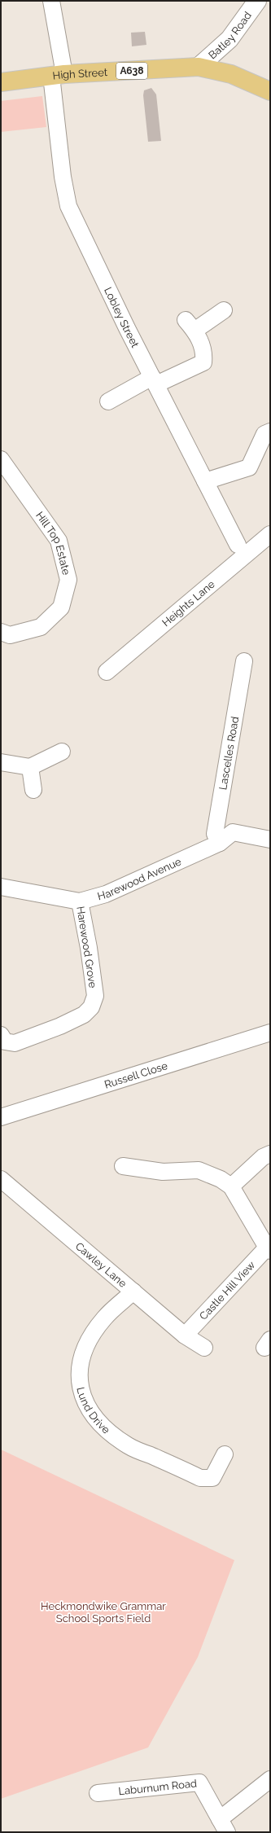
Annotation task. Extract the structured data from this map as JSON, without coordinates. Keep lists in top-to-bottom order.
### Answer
{
  "streets": {
    "main road": ["Batley Road", "A638", "High Street"],
    "street": [
      "Lobley Street",
      "Hill Top Estate",
      "Heights Lane",
      "Lascelles Road",
      "Harewood Avenue",
      "Harewood Grove",
      "Russell Close",
      "Cawley Lane",
      "Castle Hill View",
      "Lund Drive",
      "Laburnum Road"
    ]
  },
  "crossings": [
    ["Batley Road", "A638"],
    ["Batley Road", "High Street"],
    ["A638", "High Street"],
    ["High Street", "Lobley Street"],
    ["Lascelles Road", "Harewood Avenue"],
    ["Harewood Avenue", "Harewood Grove"],
    ["Cawley Lane", "Castle Hill View"],
    ["Cawley Lane", "Lund Drive"]
  ],
  "parks": ["Heckmondwike Grammar School Sports Field"]
}
